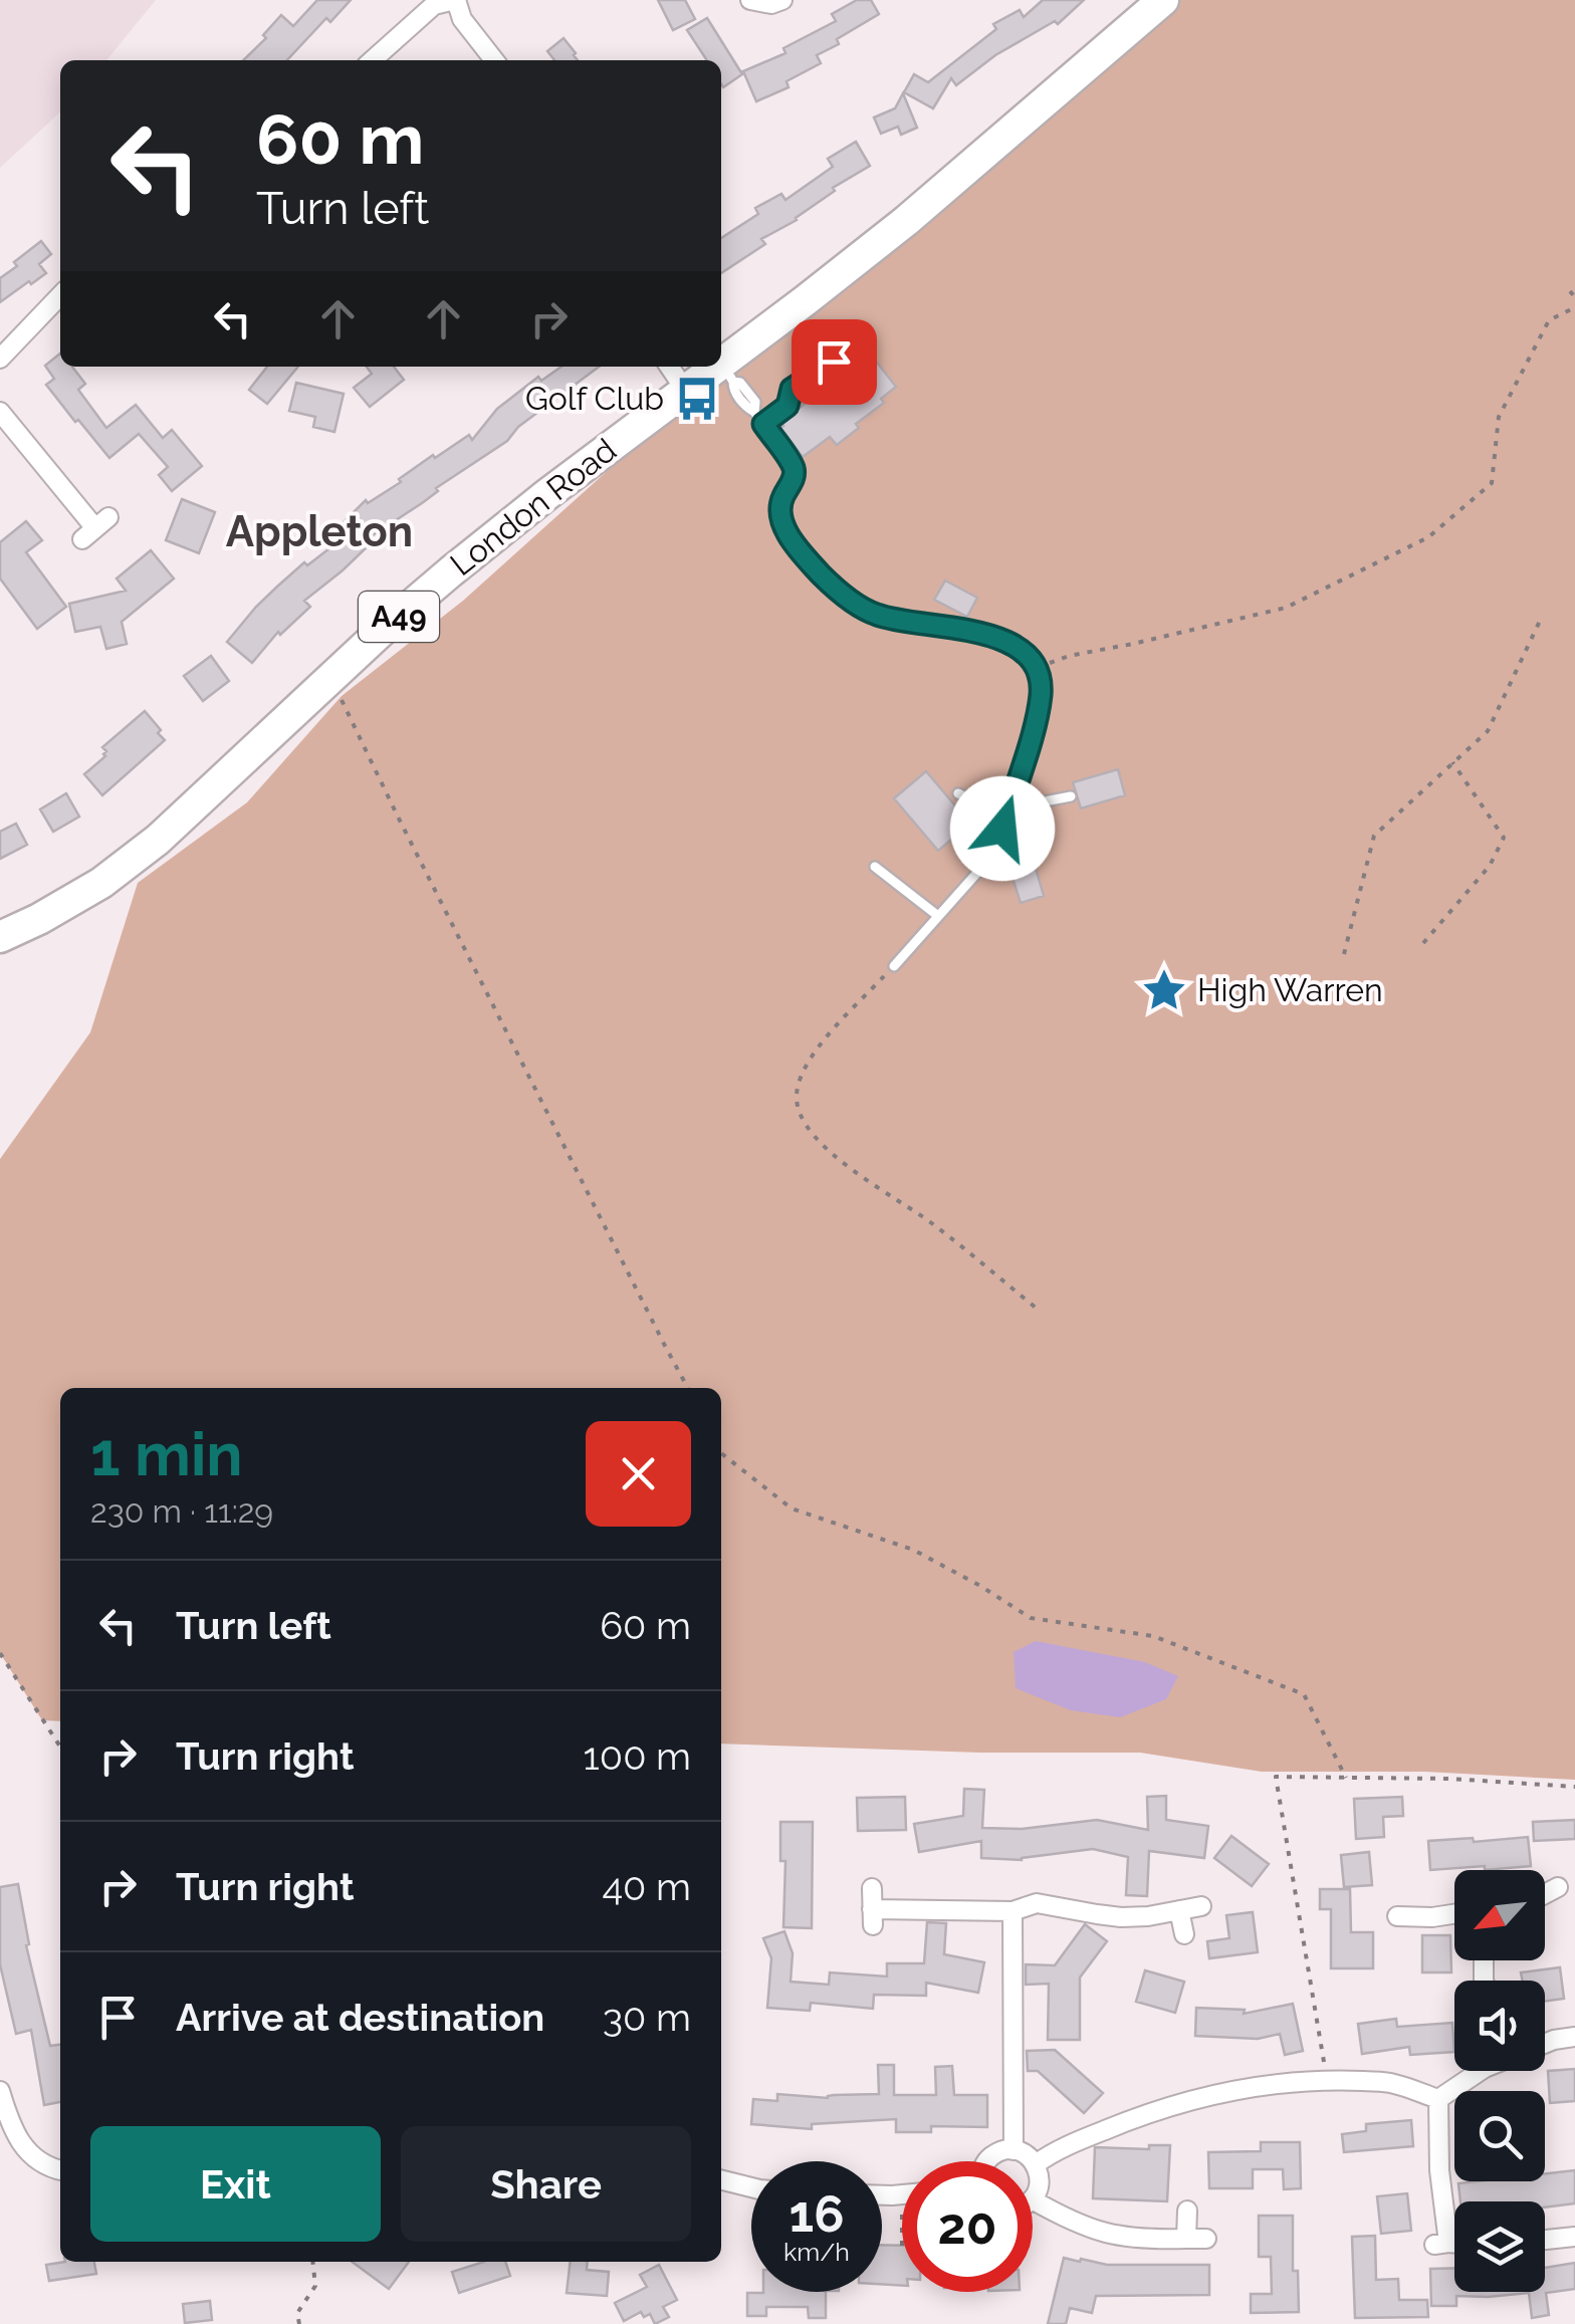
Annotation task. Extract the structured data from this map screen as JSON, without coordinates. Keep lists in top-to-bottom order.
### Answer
{
  "streets": {
    "highway": ["London Road", "A49"]
  },
  "districts": ["Appleton"],
  "places": {
    "bus stop": ["Golf Club"],
    "place": ["High Warren"]
  },
  "north": "bottom left",
  "page": {
    "turn": ["60 m", "Turn left"],
    "heading": ["1 min", "230 m · 11:29"],
    "list": [
      {
        "name": "Turn left",
        "value": "60 m"
      },
      {
        "name": "Turn right",
        "value": "100 m"
      },
      {
        "name": "Turn right",
        "value": "40 m"
      },
      {
        "name": "Arrive at destination",
        "value": "30 m"
      }
    ],
    "buttons": ["Exit", "Share"],
    "speed": "16 km/h",
    "limit": "20"
  }
}
